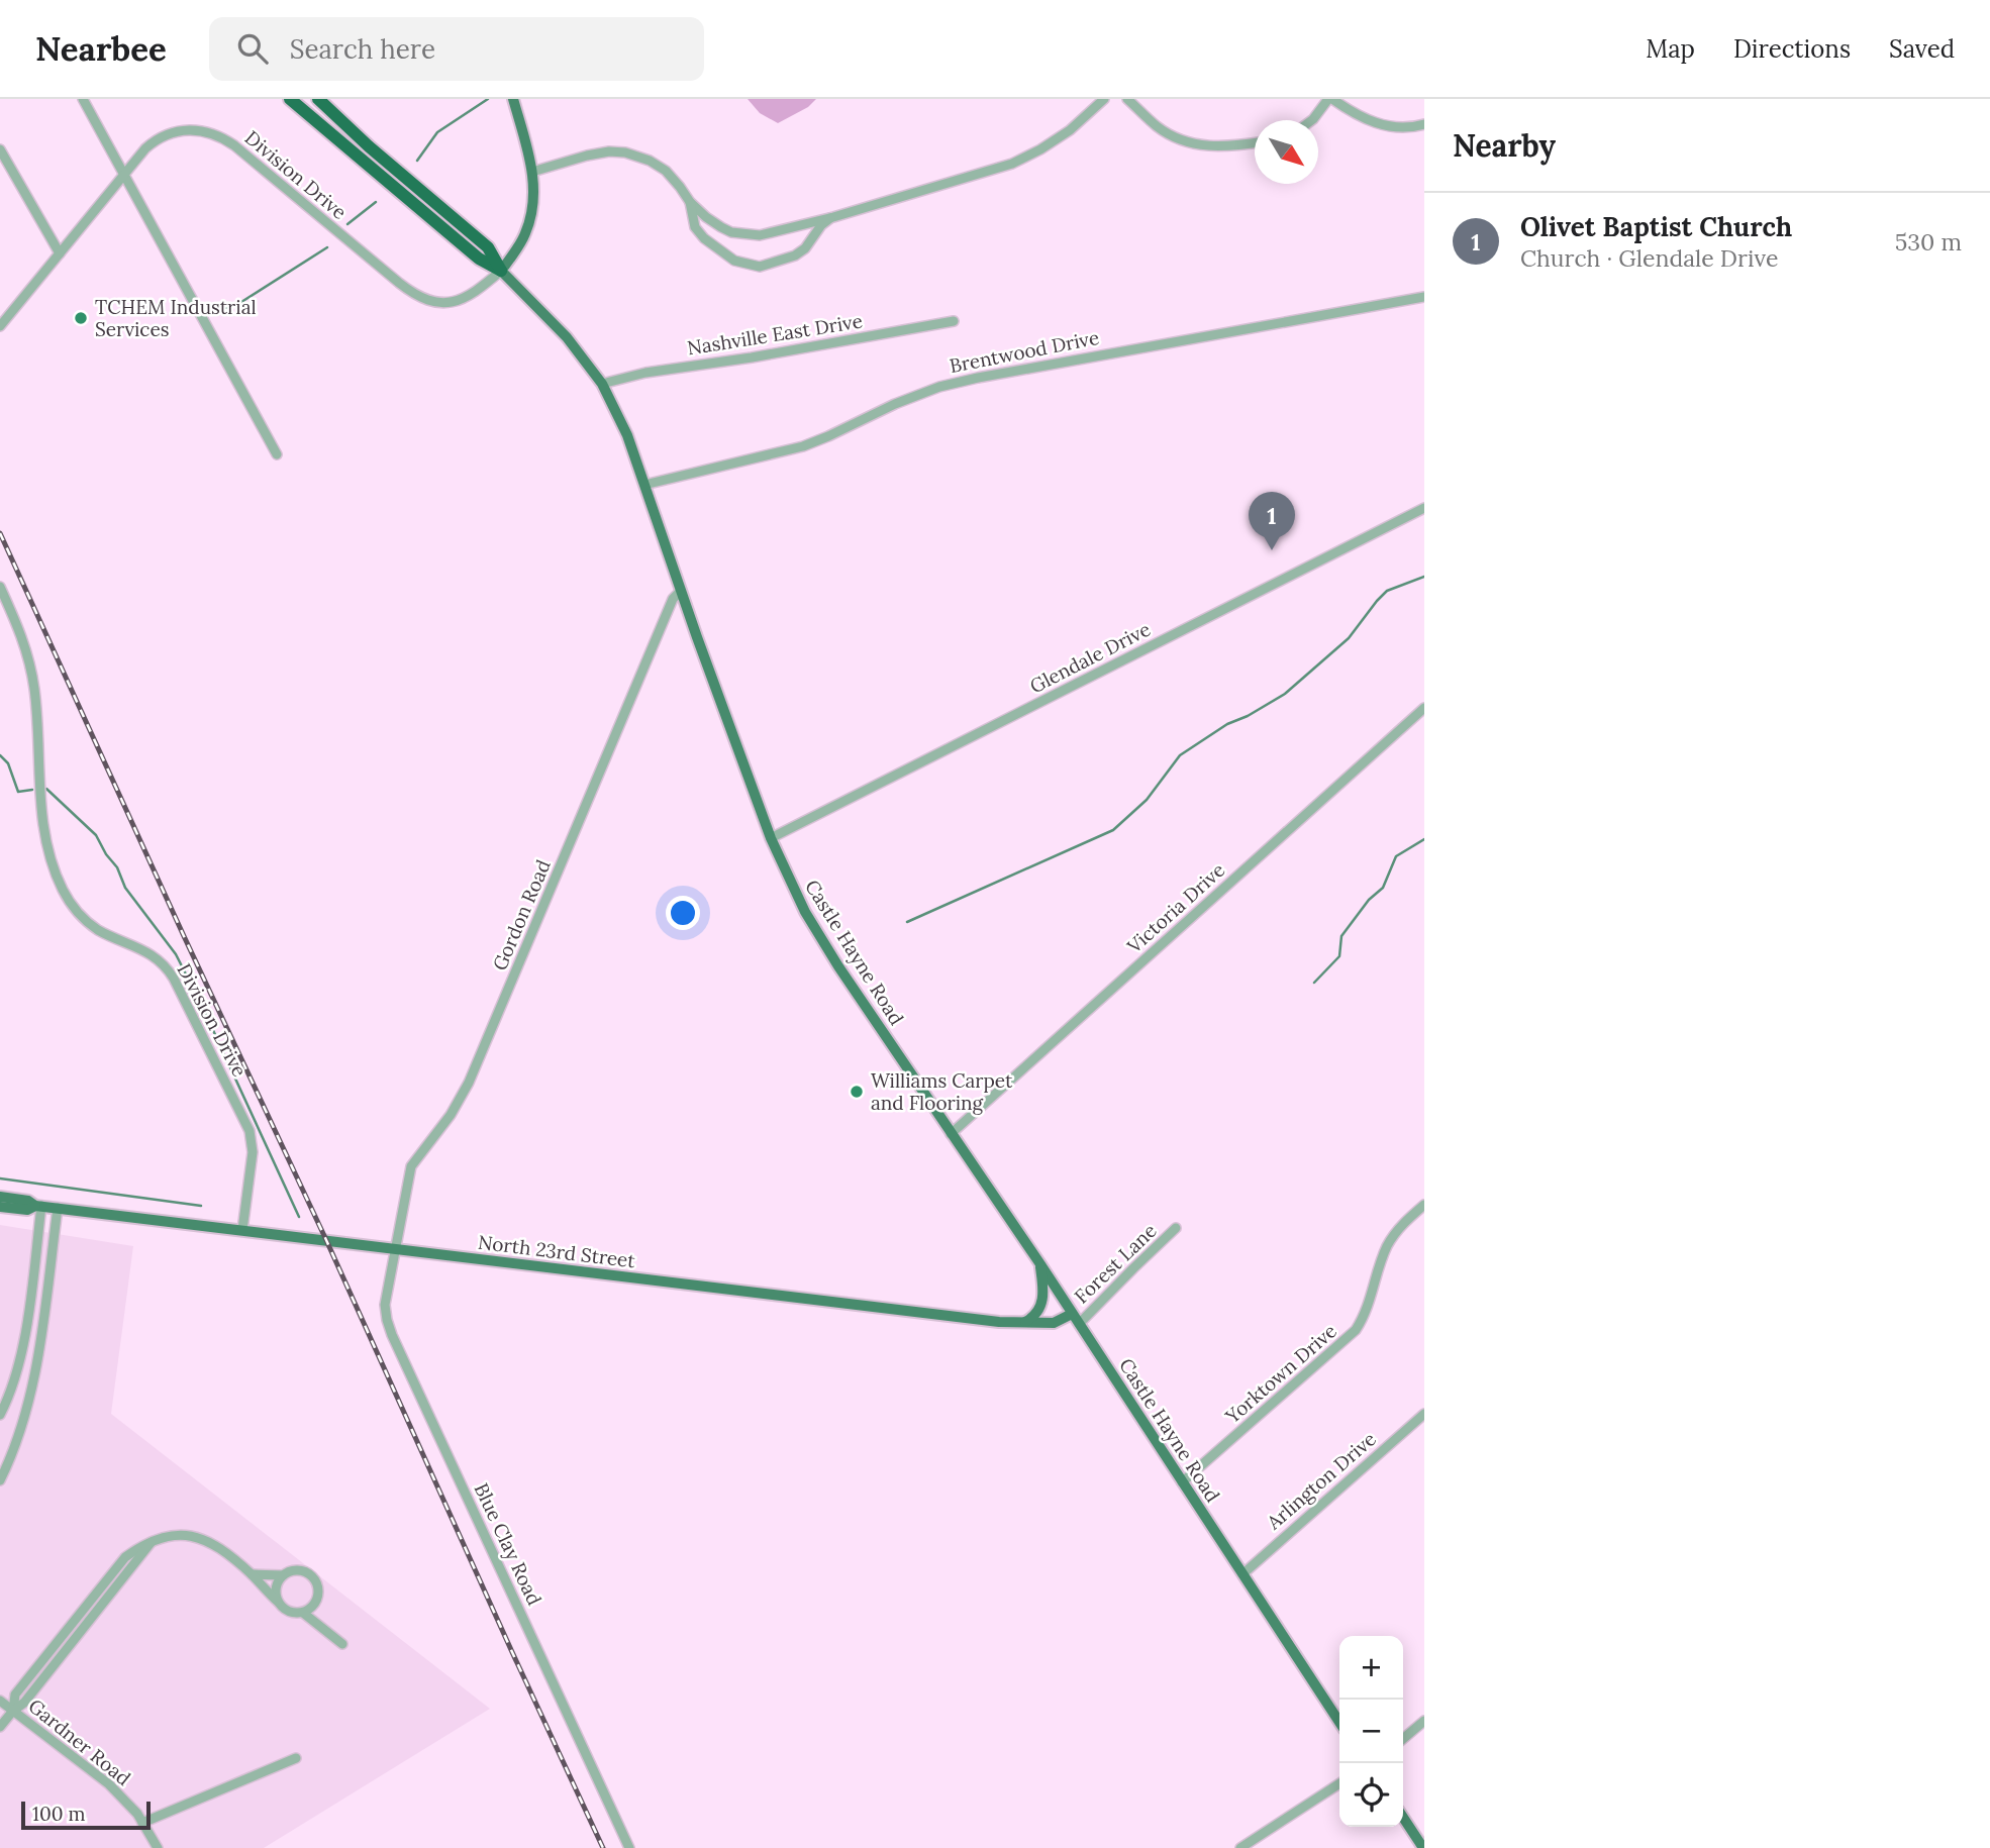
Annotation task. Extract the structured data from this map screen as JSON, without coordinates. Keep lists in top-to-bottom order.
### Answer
{
  "streets": {
    "main road": ["Castle Hayne Road", "North 23rd Street"],
    "street": [
      "Division Drive",
      "Nashville East Drive",
      "Brentwood Drive",
      "Glendale Drive",
      "Victoria Drive",
      "Gordon Road",
      "Forest Lane",
      "Yorktown Drive",
      "Arlington Drive",
      "Blue Clay Road",
      "Gardner Road"
    ]
  },
  "crossings": [
    ["Division Drive", "Castle Hayne Road"],
    ["Division Drive", "North 23rd Street"],
    ["Nashville East Drive", "Castle Hayne Road"],
    ["Brentwood Drive", "Castle Hayne Road"],
    ["Glendale Drive", "Castle Hayne Road"],
    ["Victoria Drive", "Castle Hayne Road"],
    ["Gordon Road", "Castle Hayne Road"],
    ["Gordon Road", "North 23rd Street"],
    ["Gordon Road", "Blue Clay Road"],
    ["Castle Hayne Road", "North 23rd Street"],
    ["Castle Hayne Road", "Forest Lane"],
    ["Castle Hayne Road", "Yorktown Drive"],
    ["Castle Hayne Road", "Arlington Drive"],
    ["North 23rd Street", "Forest Lane"],
    ["North 23rd Street", "Blue Clay Road"]
  ],
  "places": ["TCHEM Industrial Services", "Williams Carpet and Flooring"],
  "scale_bar": "100 m",
  "north": "bottom right",
  "page": {
    "header": "Nearbee",
    "search": "Search here",
    "nav": ["Map", "Directions", "Saved"],
    "heading": "Nearby",
    "list": [
      {
        "mark": "1",
        "name": "Olivet Baptist Church",
        "note": "Church · Glendale Drive",
        "value": "530 m"
      }
    ],
    "pins": "1",
    "map_buttons": ["+", "−"],
    "scale": "100 m"
  }
}
